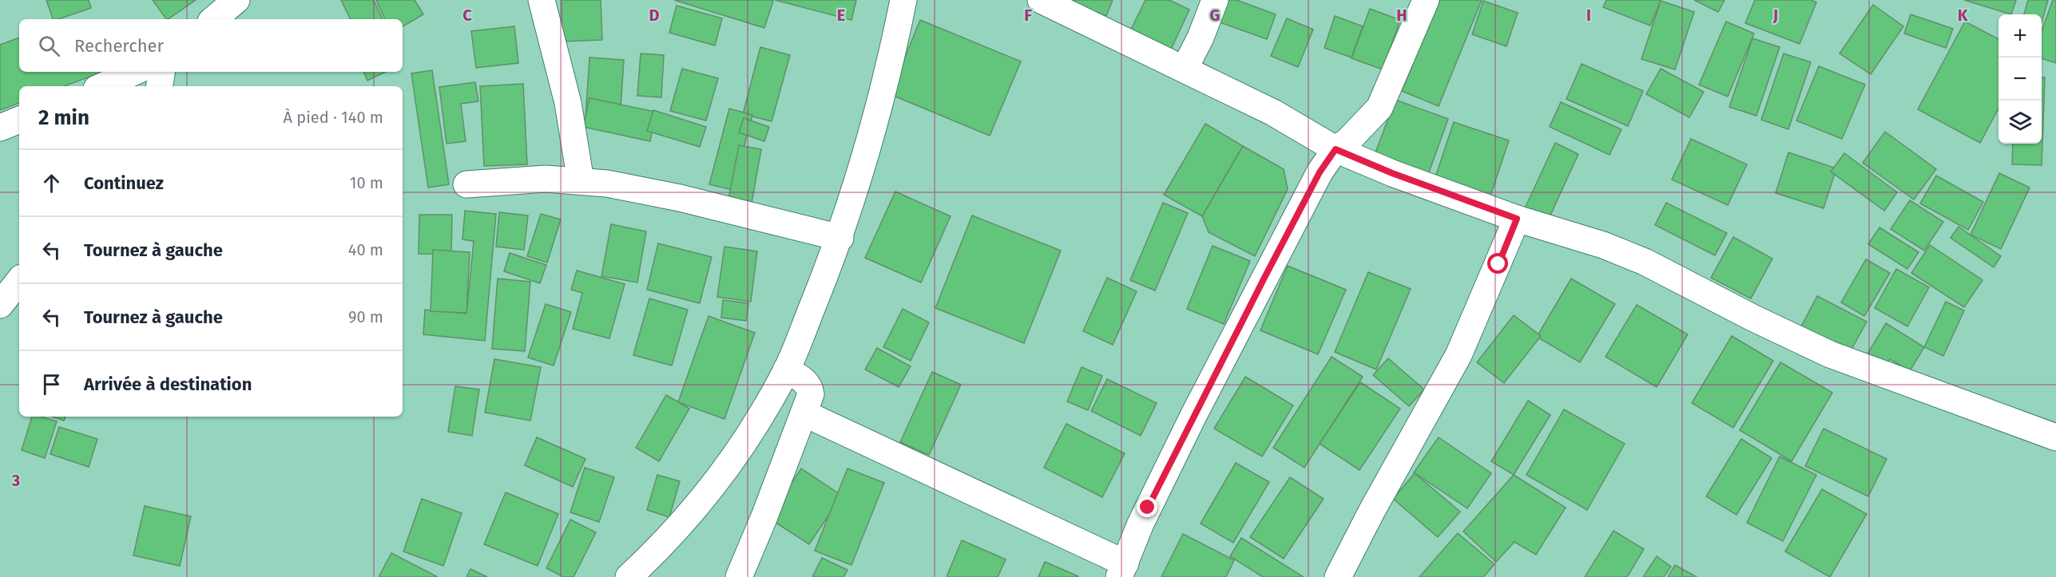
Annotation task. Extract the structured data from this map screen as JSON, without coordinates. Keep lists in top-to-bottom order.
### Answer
{
  "page": {
    "map_buttons": ["+", "−"],
    "search": "Rechercher",
    "heading": ["2 min", "À pied · 140 m"],
    "list": [
      ["Continuez", "10 m"],
      ["Tournez à gauche", "40 m"],
      ["Tournez à gauche", "90 m"],
      "Arrivée à destination"
    ]
  },
  "grid": {
    "columns": [
      "C",
      "D",
      "E",
      "F",
      "G",
      "H",
      "I",
      "J",
      "K"
    ],
    "rows": ["3"]
  }
}
